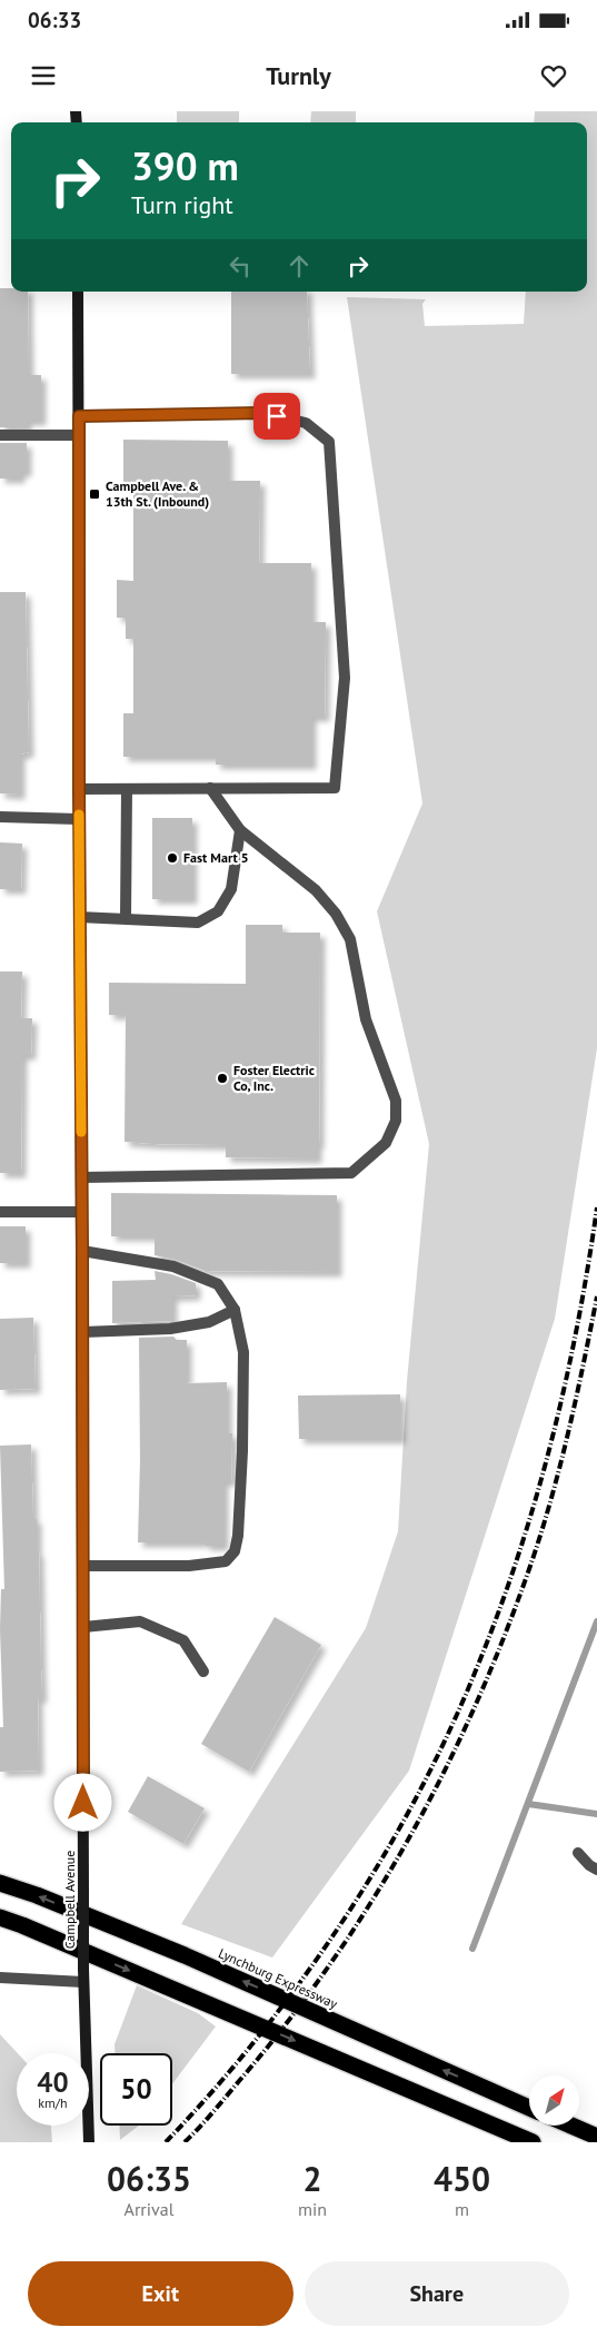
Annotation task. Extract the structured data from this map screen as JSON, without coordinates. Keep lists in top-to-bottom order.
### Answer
{
  "streets": {
    "highway": ["Lynchburg Expressway"],
    "main road": ["Campbell Avenue"]
  },
  "places": {
    "transit": ["Campbell Ave. & 13th St. (Inbound)"],
    "other": ["Fast Mart 5", "Foster Electric Co, Inc."]
  },
  "north": "top right",
  "page": {
    "status": "06:33",
    "header": "Turnly",
    "turn": ["390 m", "Turn right"],
    "speed": "40 km/h",
    "limit": "50",
    "eta": [
      "06:35",
      "Arrival",
      "2",
      "min",
      "450",
      "m"
    ],
    "buttons": ["Exit", "Share"]
  }
}
